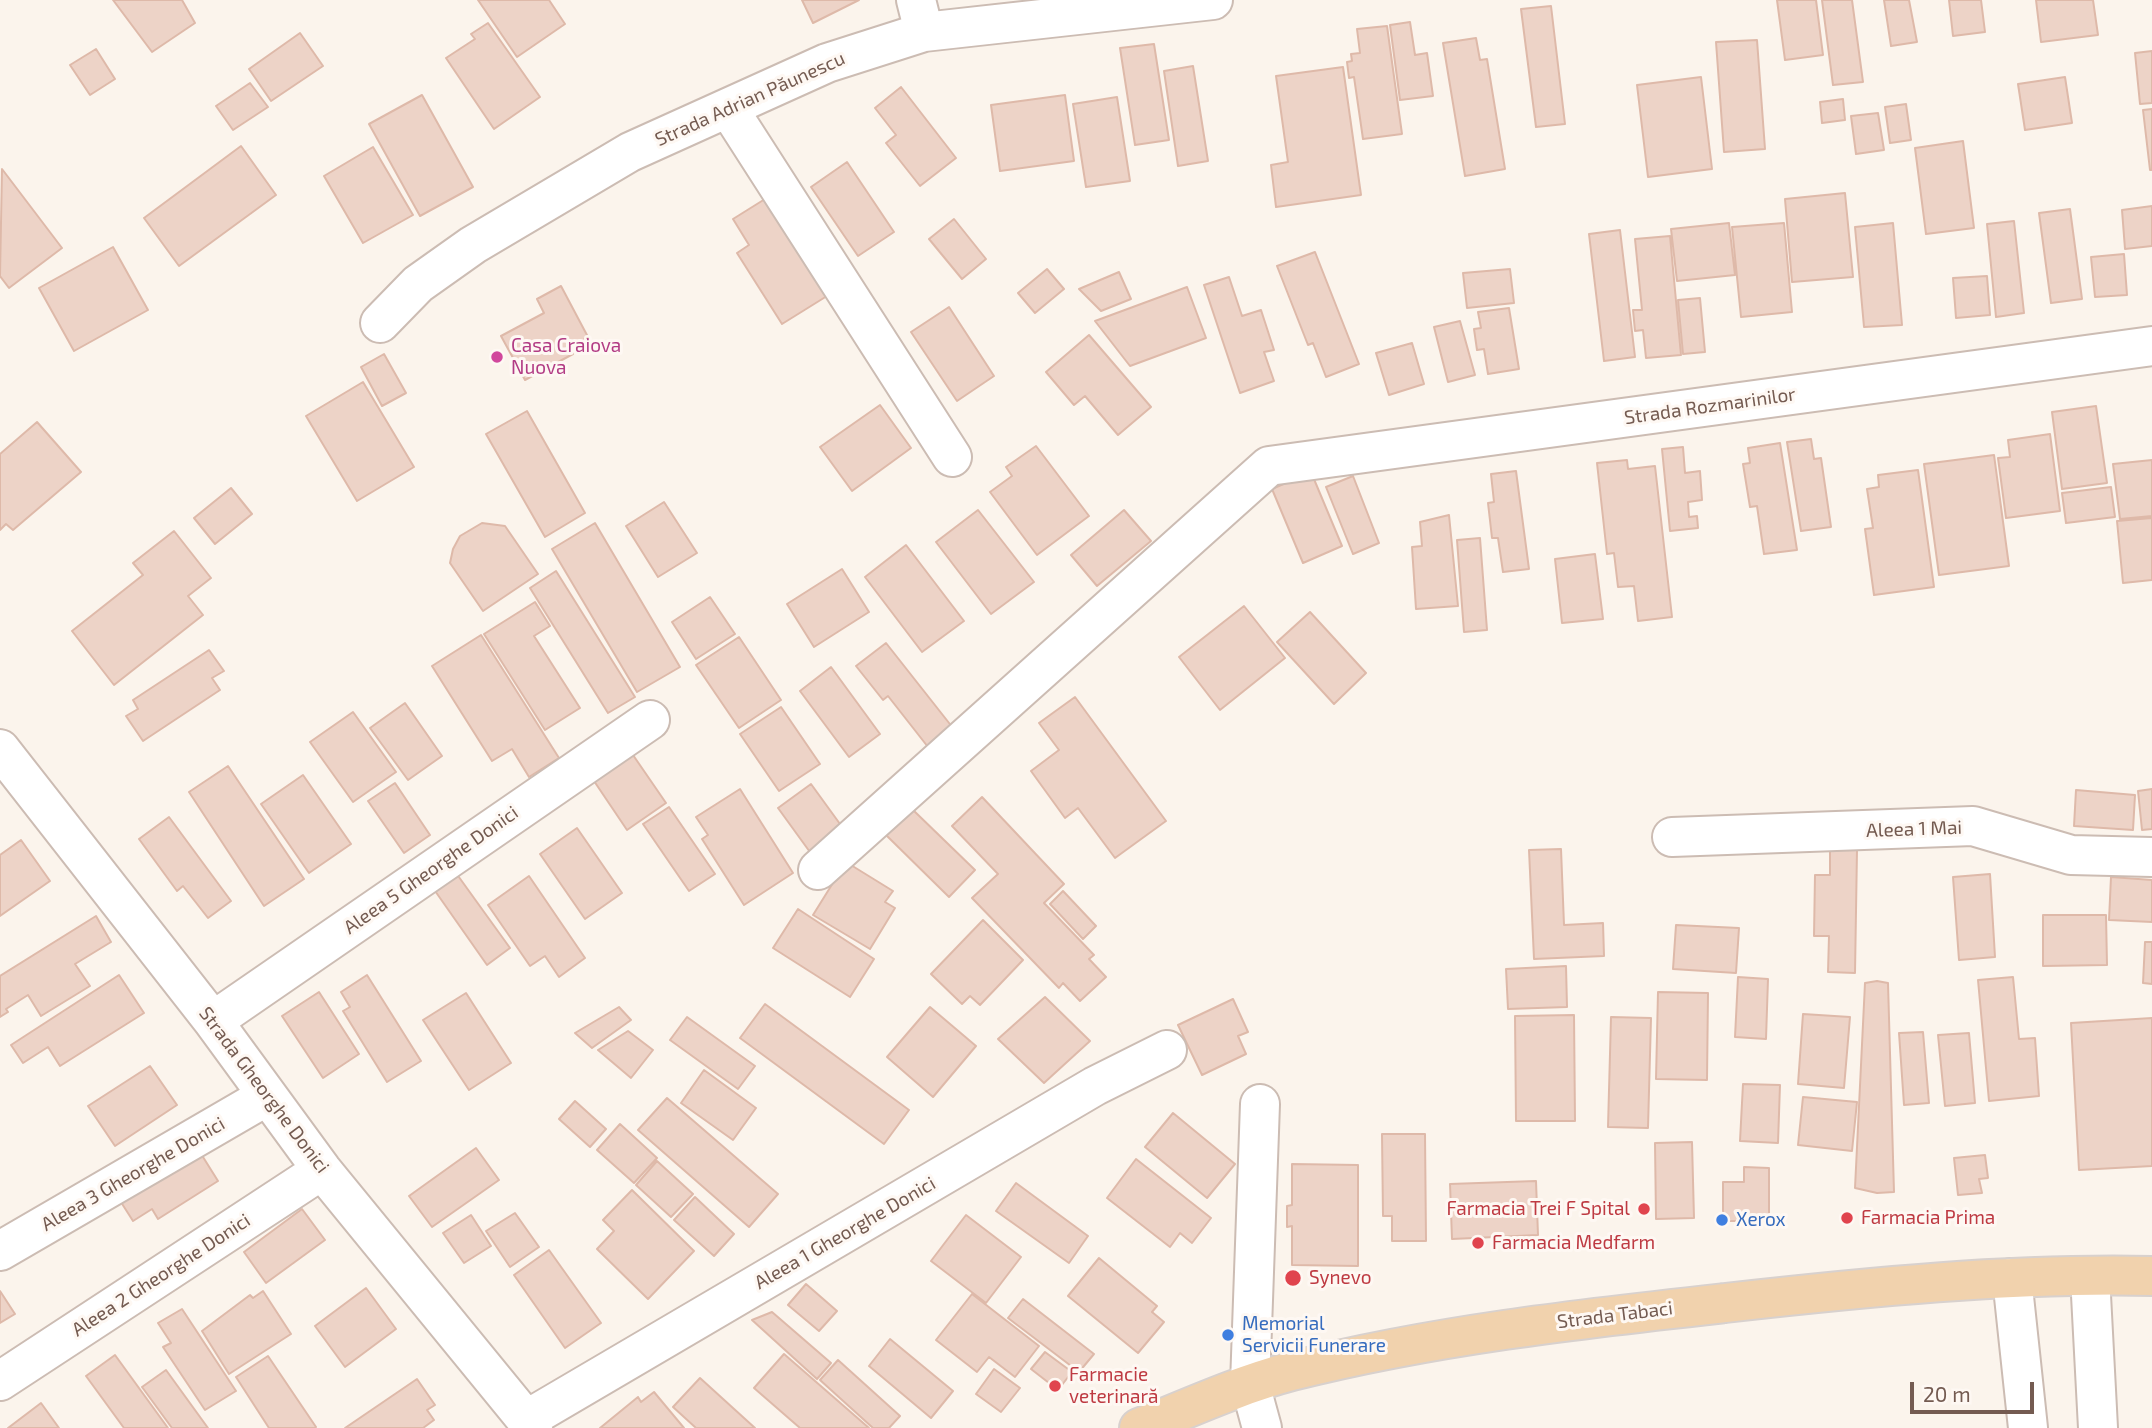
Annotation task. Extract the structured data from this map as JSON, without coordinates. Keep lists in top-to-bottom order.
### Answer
{
  "streets": {
    "main road": ["Strada Tabaci"],
    "street": [
      "Strada Adrian Păunescu",
      "Strada Rozmarinilor",
      "Aleea 1 Mai",
      "Aleea 5 Gheorghe Donici",
      "Strada Gheorghe Donici",
      "Aleea 3 Gheorghe Donici",
      "Aleea 1 Gheorghe Donici",
      "Aleea 2 Gheorghe Donici"
    ]
  },
  "crossings": [
    ["Aleea 5 Gheorghe Donici", "Strada Gheorghe Donici"],
    ["Strada Gheorghe Donici", "Aleea 3 Gheorghe Donici"],
    ["Strada Gheorghe Donici", "Aleea 1 Gheorghe Donici"],
    ["Strada Gheorghe Donici", "Aleea 2 Gheorghe Donici"]
  ],
  "places": [
    "Casa Craiova Nuova",
    "Farmacia Trei F Spital",
    "Farmacia Prima",
    "Xerox",
    "Farmacia Medfarm",
    "Synevo",
    "Memorial Servicii Funerare",
    "Farmacie veterinară"
  ],
  "scale_bar": "20 m"
}
